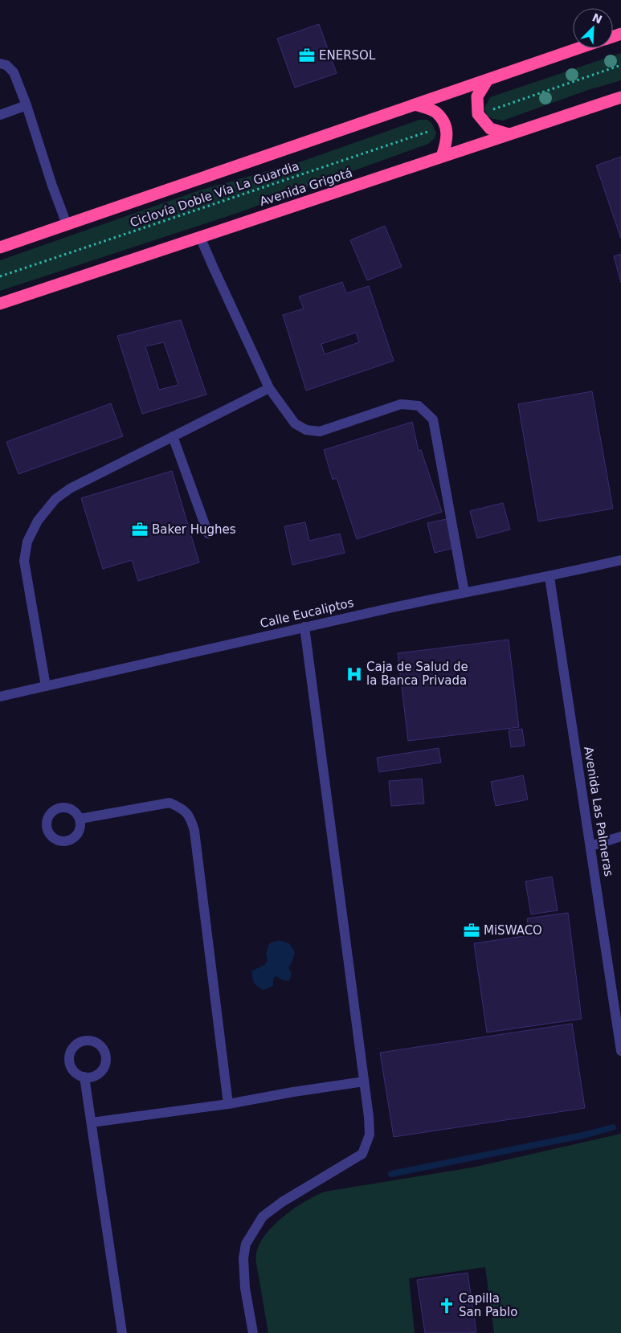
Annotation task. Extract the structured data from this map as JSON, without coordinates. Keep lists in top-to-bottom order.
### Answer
{
  "streets": {
    "highway": ["Avenida Grigotá"],
    "street": ["Calle Eucaliptos", "Avenida Las Palmeras"],
    "path": ["Ciclovía Doble Vía La Guardia"]
  },
  "crossings": [
    ["Calle Eucaliptos", "Avenida Las Palmeras"]
  ],
  "places": {
    "office": ["ENERSOL", "Baker Hughes", "MiSWACO"],
    "hospital": ["Caja de Salud de la Banca Privada"],
    "church": ["Capilla San Pablo"]
  },
  "north": "top right"
}
